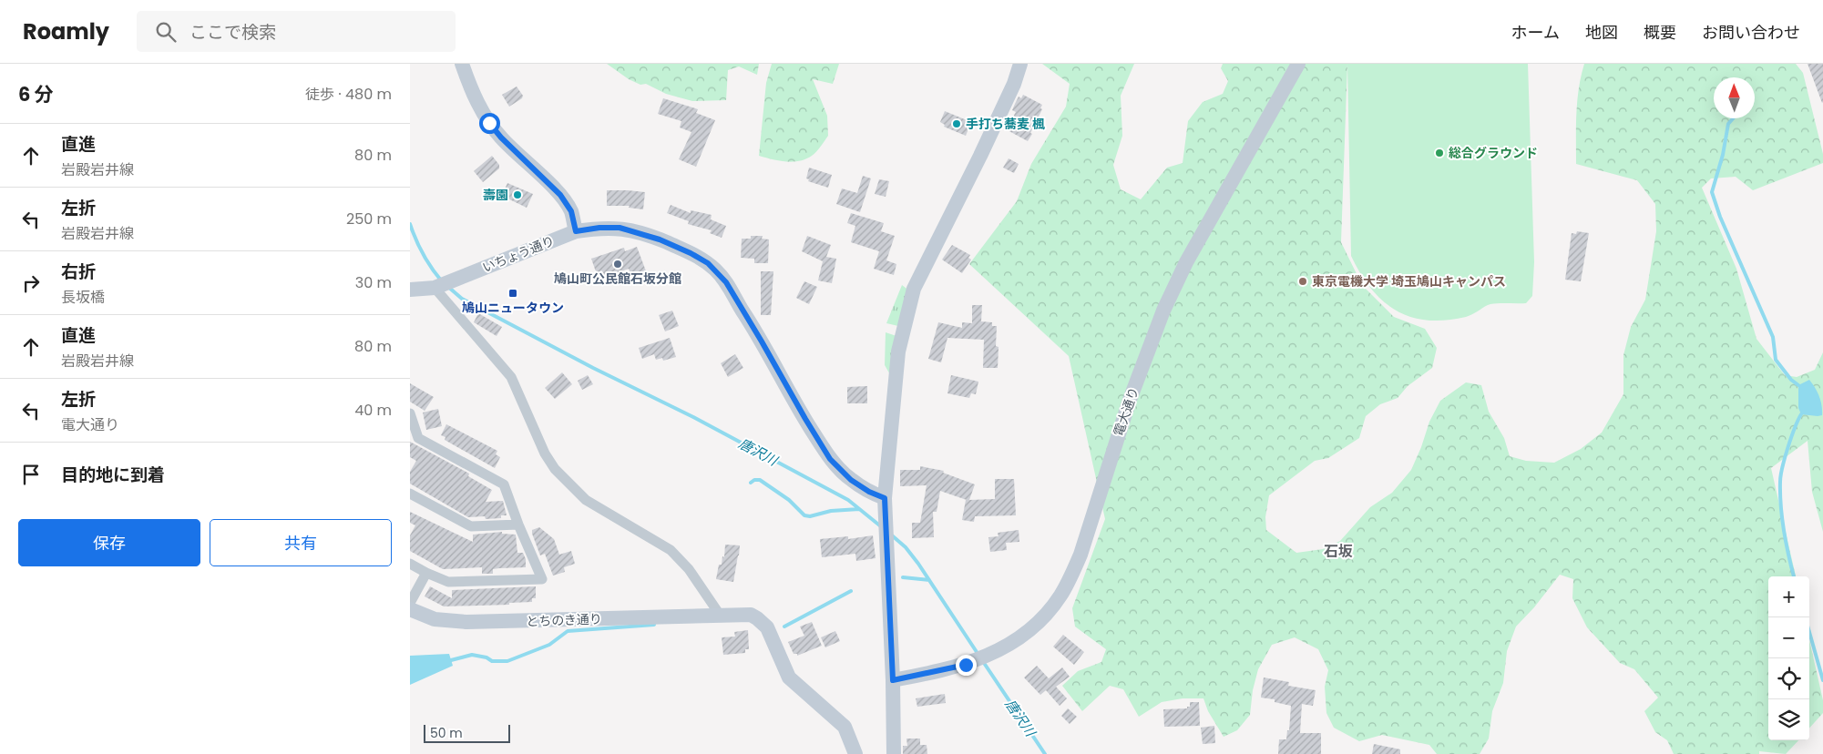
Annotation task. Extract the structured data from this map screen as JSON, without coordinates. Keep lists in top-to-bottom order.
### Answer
{
  "streets": {
    "street": ["いちょう通り", "電大通り", "とちのき通り"]
  },
  "districts": ["石坂"],
  "water": ["唐沢川"],
  "places": {
    "other": [
      "手打ち蕎麦 楓",
      "総合グラウンド",
      "壽園",
      "鳩山町公民館石坂分館",
      "東京電機大学 埼玉鳩山キャンパス"
    ],
    "transit": ["鳩山ニュータウン"]
  },
  "scale_bar": "50 m",
  "north": "top",
  "page": {
    "header": "Roamly",
    "search": "ここで検索",
    "nav": [
      "ホーム",
      "地図",
      "概要",
      "お問い合わせ"
    ],
    "heading": ["6 分", "徒歩 · 480 m"],
    "list": [
      ["直進", "岩殿岩井線", "80 m"],
      ["左折", "岩殿岩井線", "250 m"],
      ["右折", "長坂橋", "30 m"],
      ["直進", "岩殿岩井線", "80 m"],
      ["左折", "電大通り", "40 m"],
      "目的地に到着"
    ],
    "buttons": ["保存", "共有"],
    "map_buttons": ["+", "−"],
    "scale": "50 m"
  }
}
